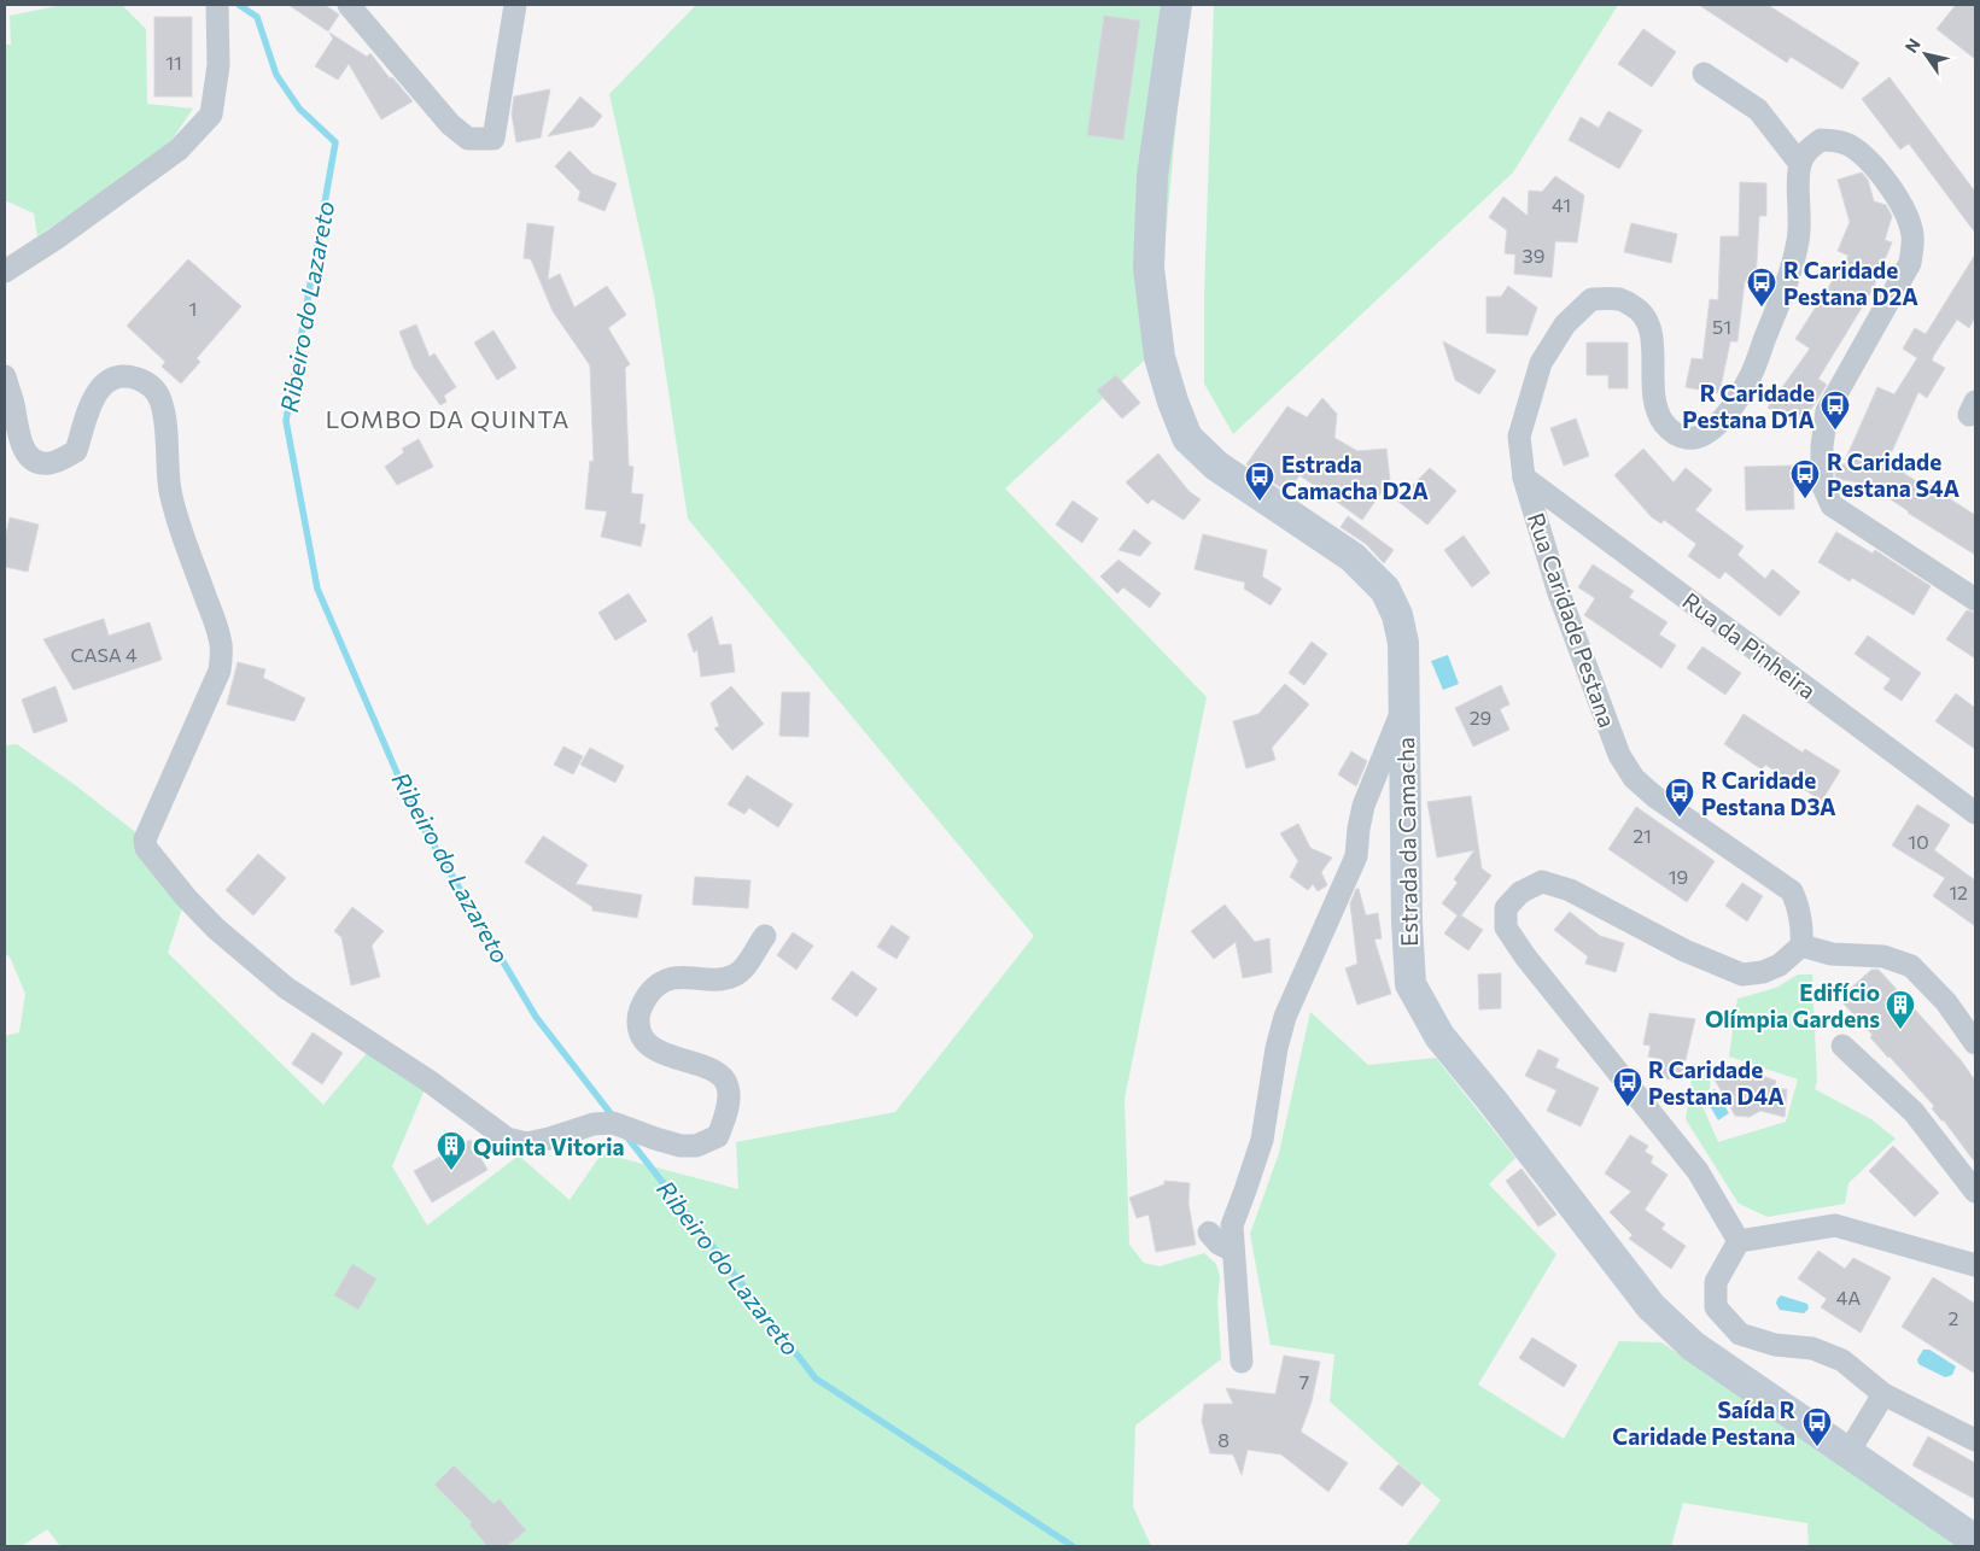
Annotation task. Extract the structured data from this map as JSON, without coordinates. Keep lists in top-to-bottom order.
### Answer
{
  "streets": {
    "street": ["Rua Caridade Pestana", "Rua da Pinheira", "Estrada da Camacha"]
  },
  "crossings": [
    ["Rua Caridade Pestana", "Rua da Pinheira"]
  ],
  "districts": ["LOMBO DA QUINTA"],
  "water": ["Ribeiro do Lazareto"],
  "places": {
    "bus stop": [
      "R Caridade Pestana D2A",
      "R Caridade Pestana D1A",
      "R Caridade Pestana S4A",
      "Estrada Camacha D2A",
      "R Caridade Pestana D3A",
      "R Caridade Pestana D4A",
      "Saída R Caridade Pestana"
    ],
    "building": ["Edifício Olímpia Gardens", "Quinta Vitoria"]
  },
  "house_numbers": [
    "11",
    "41",
    "39",
    "1",
    "51",
    "CASA 4",
    "29",
    "21",
    "10",
    "19",
    "12",
    "4A",
    "2",
    "7",
    "8"
  ],
  "north": "top left"
}
